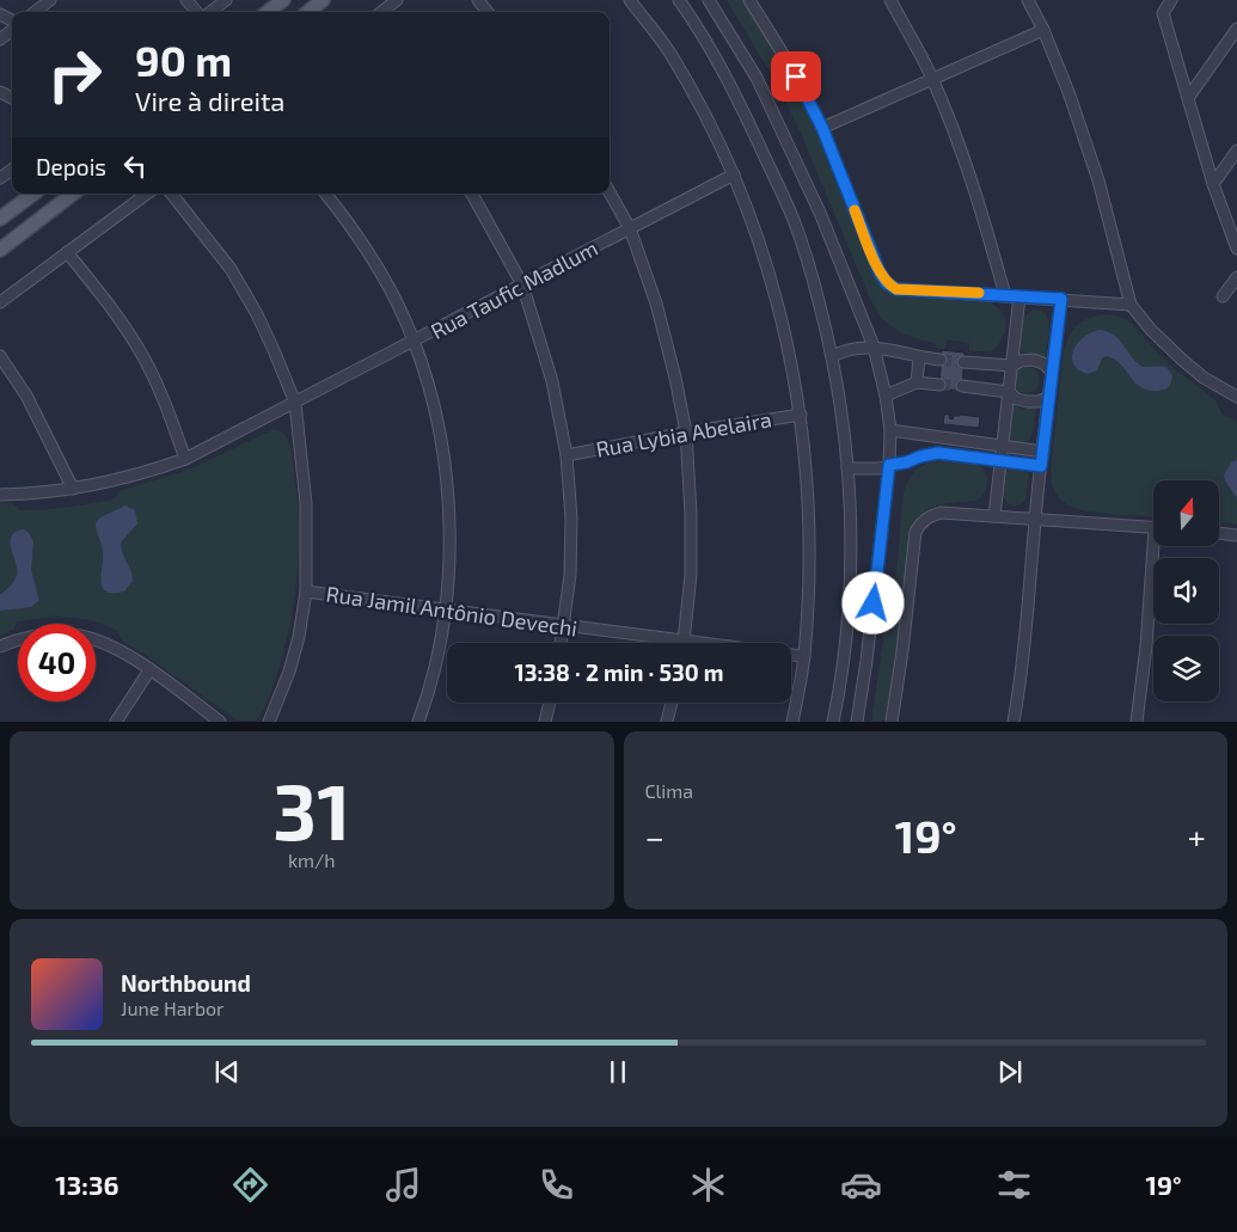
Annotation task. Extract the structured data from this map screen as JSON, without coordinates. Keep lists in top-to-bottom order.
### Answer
{
  "streets": {
    "street": ["Rua Taufic Madlum", "Rua Lybia Abelaira", "Rua Jamil Antônio Devechi"]
  },
  "north": "top",
  "page": {
    "turn": ["90 m", "Vire à direita"],
    "then": "Depois",
    "limit": "40",
    "trip": "13:38 · 2 min · 530 m",
    "tile": [
      ["31", "km/h"],
      "Clima"
    ],
    "heat": ["−", "19°", "+"],
    "song": ["Northbound", "June Harbor"],
    "tabs": ["13:36", "19°"]
  }
}
